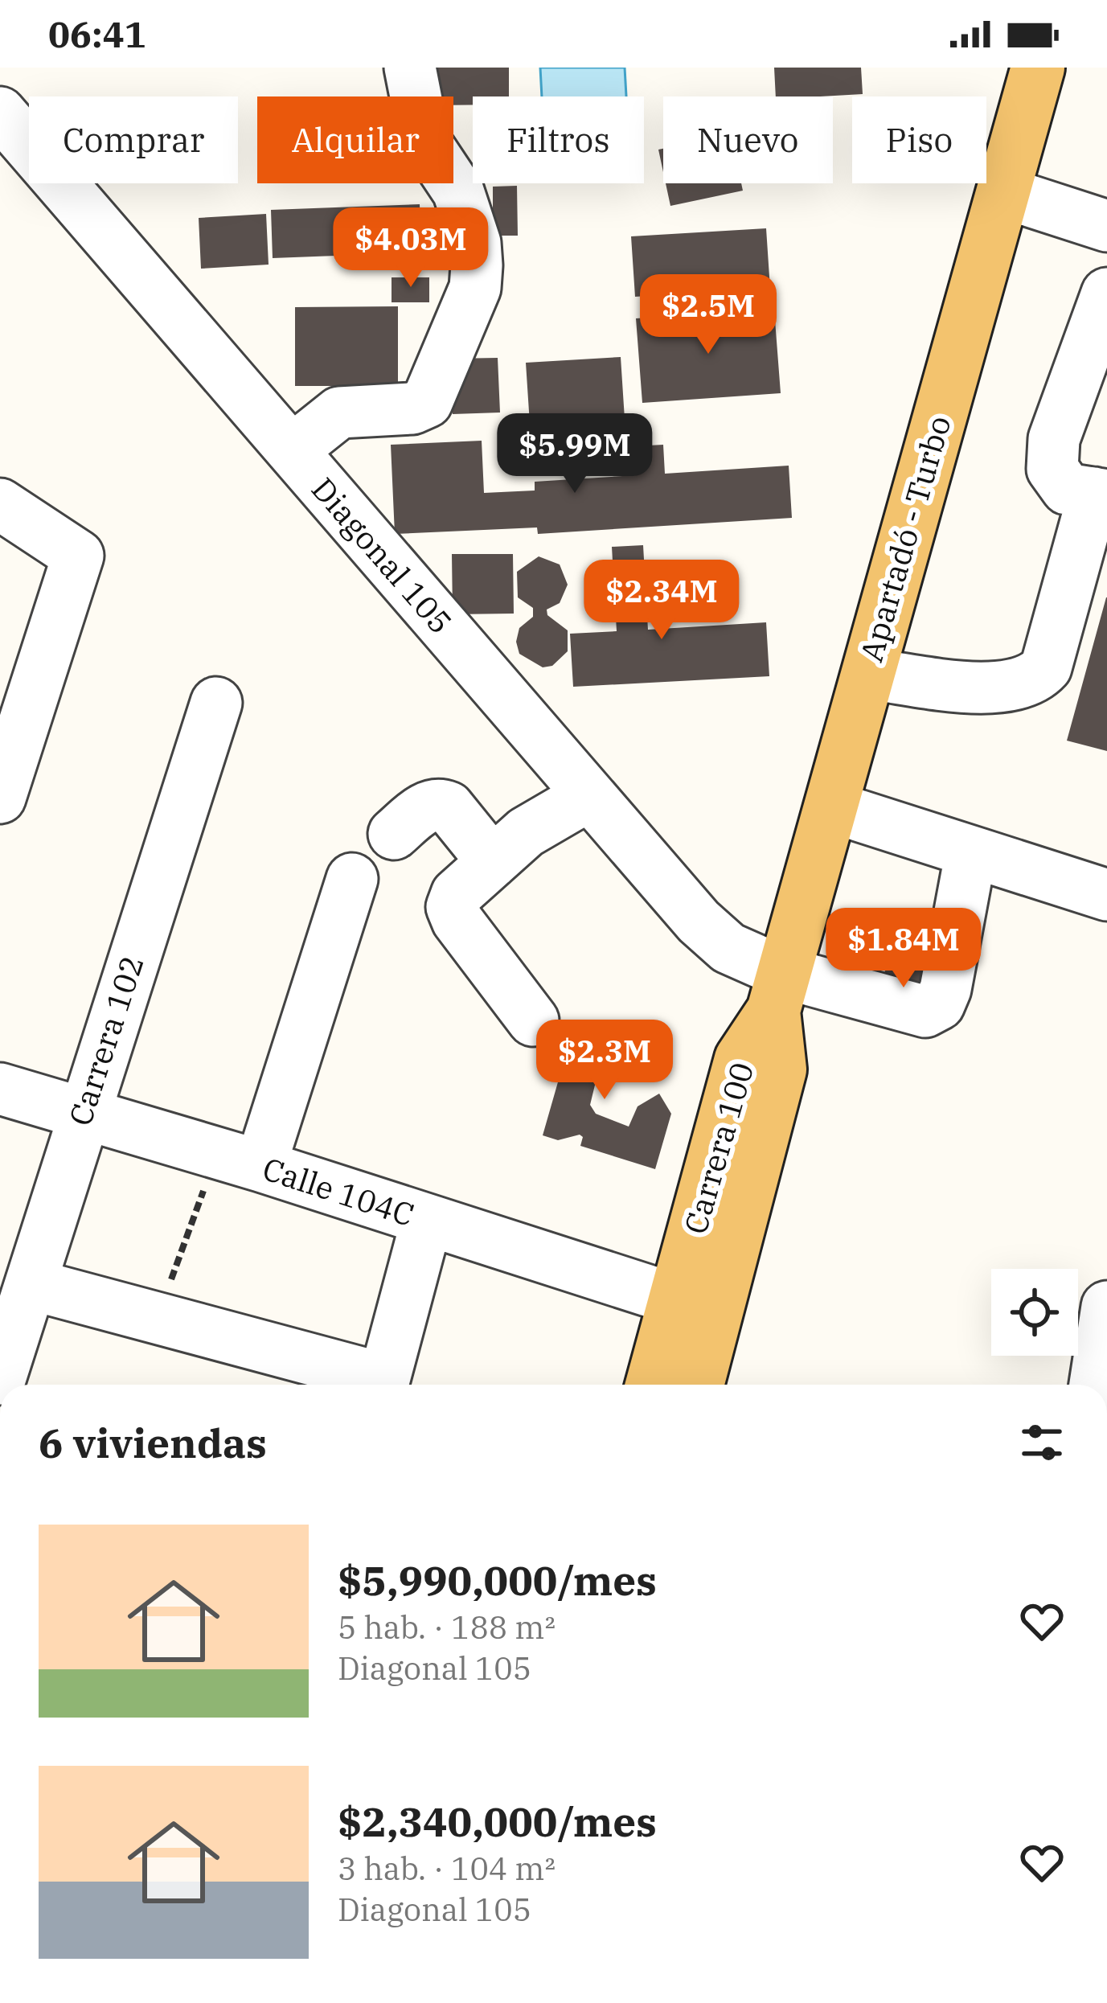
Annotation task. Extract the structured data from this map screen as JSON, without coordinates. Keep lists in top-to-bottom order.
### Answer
{
  "streets": {
    "main road": ["Apartadó - Turbo", "Carrera 100"],
    "street": ["Diagonal 105", "Carrera 102", "Calle 104C"]
  },
  "crossings": [
    ["Apartadó - Turbo", "Diagonal 105"],
    ["Apartadó - Turbo", "Carrera 100"],
    ["Diagonal 105", "Carrera 100"],
    ["Carrera 102", "Calle 104C"],
    ["Carrera 100", "Calle 104C"]
  ],
  "page": {
    "status": "06:41",
    "chip": [
      "Comprar",
      "Alquilar",
      "Filtros",
      "Nuevo",
      "Piso"
    ],
    "price": [
      "$4.03M",
      "$2.5M",
      "$5.99M",
      "$2.34M",
      "$1.84M",
      "$2.3M"
    ],
    "heading": "6 viviendas",
    "list": [
      {
        "name": "$5,990,000/mes",
        "note": "5 hab. · 188 m² · Diagonal 105"
      },
      {
        "name": "$2,340,000/mes",
        "note": "3 hab. · 104 m² · Diagonal 105"
      }
    ]
  }
}
